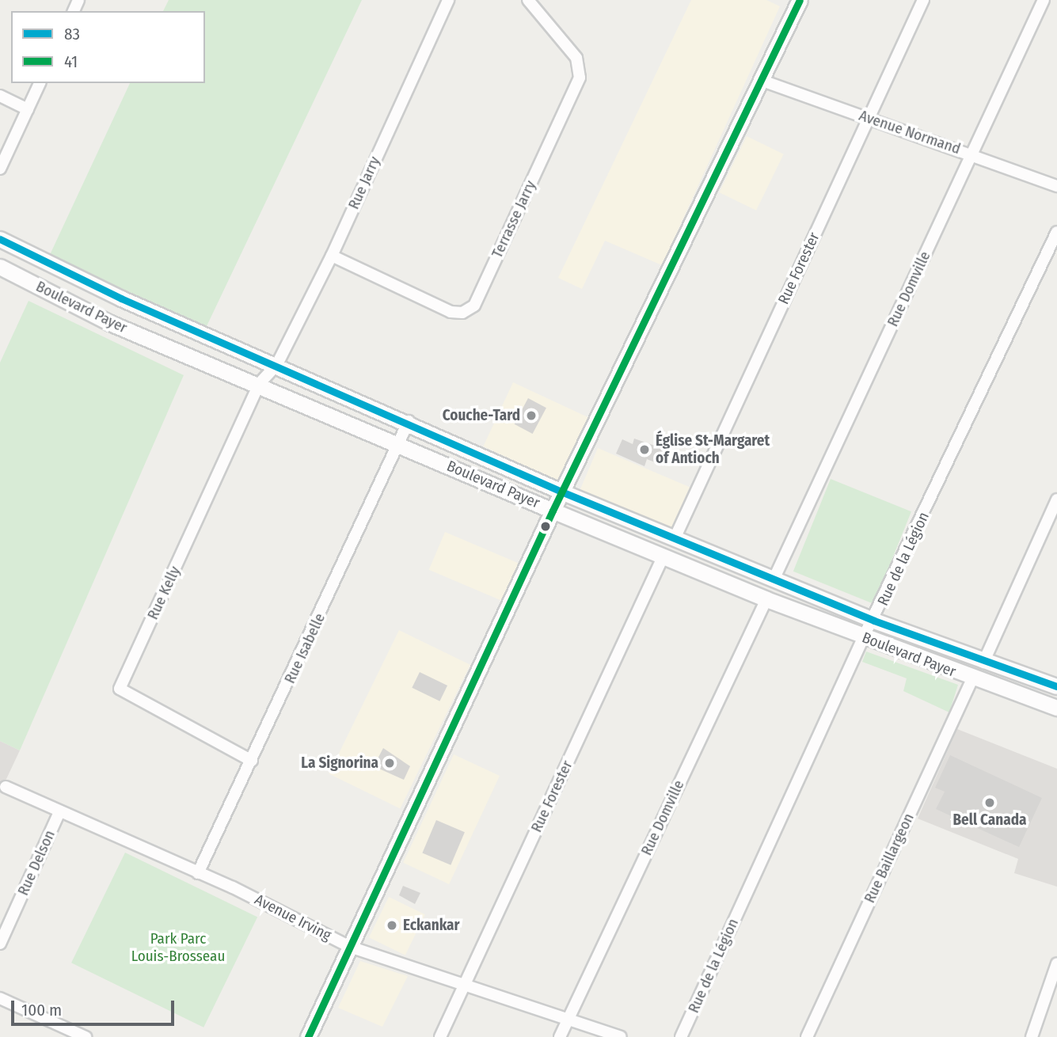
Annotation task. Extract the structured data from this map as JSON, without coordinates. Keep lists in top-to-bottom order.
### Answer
{
  "streets": {
    "street": [
      "Avenue Normand",
      "Rue Jarry",
      "Terrasse Jarry",
      "Rue Forester",
      "Rue Domville",
      "Boulevard Payer",
      "Rue de la Légion",
      "Rue Kelly",
      "Rue Isabelle",
      "Rue Baillargeon",
      "Rue Delson",
      "Avenue Irving"
    ]
  },
  "crossings": [
    ["Avenue Normand", "Rue Forester"],
    ["Avenue Normand", "Rue Domville"],
    ["Rue Jarry", "Terrasse Jarry"],
    ["Rue Jarry", "Boulevard Payer"],
    ["Rue Jarry", "Rue Kelly"],
    ["Rue Forester", "Boulevard Payer"],
    ["Rue Forester", "Avenue Irving"],
    ["Rue Domville", "Boulevard Payer"],
    ["Rue Domville", "Avenue Irving"],
    ["Boulevard Payer", "Rue de la Légion"],
    ["Boulevard Payer", "Rue Kelly"],
    ["Boulevard Payer", "Rue Isabelle"],
    ["Boulevard Payer", "Rue Baillargeon"],
    ["Rue Kelly", "Rue Isabelle"],
    ["Rue Isabelle", "Avenue Irving"],
    ["Rue Delson", "Avenue Irving"]
  ],
  "parks": ["Park Parc Louis-Brosseau"],
  "places": [
    "Couche-Tard",
    "Église St-Margaret of Antioch",
    "La Signorina",
    "Bell Canada",
    "Eckankar"
  ],
  "lines": ["transit line 41", "transit line 83"],
  "legend": ["83", "41"],
  "scale_bar": "100 m"
}
